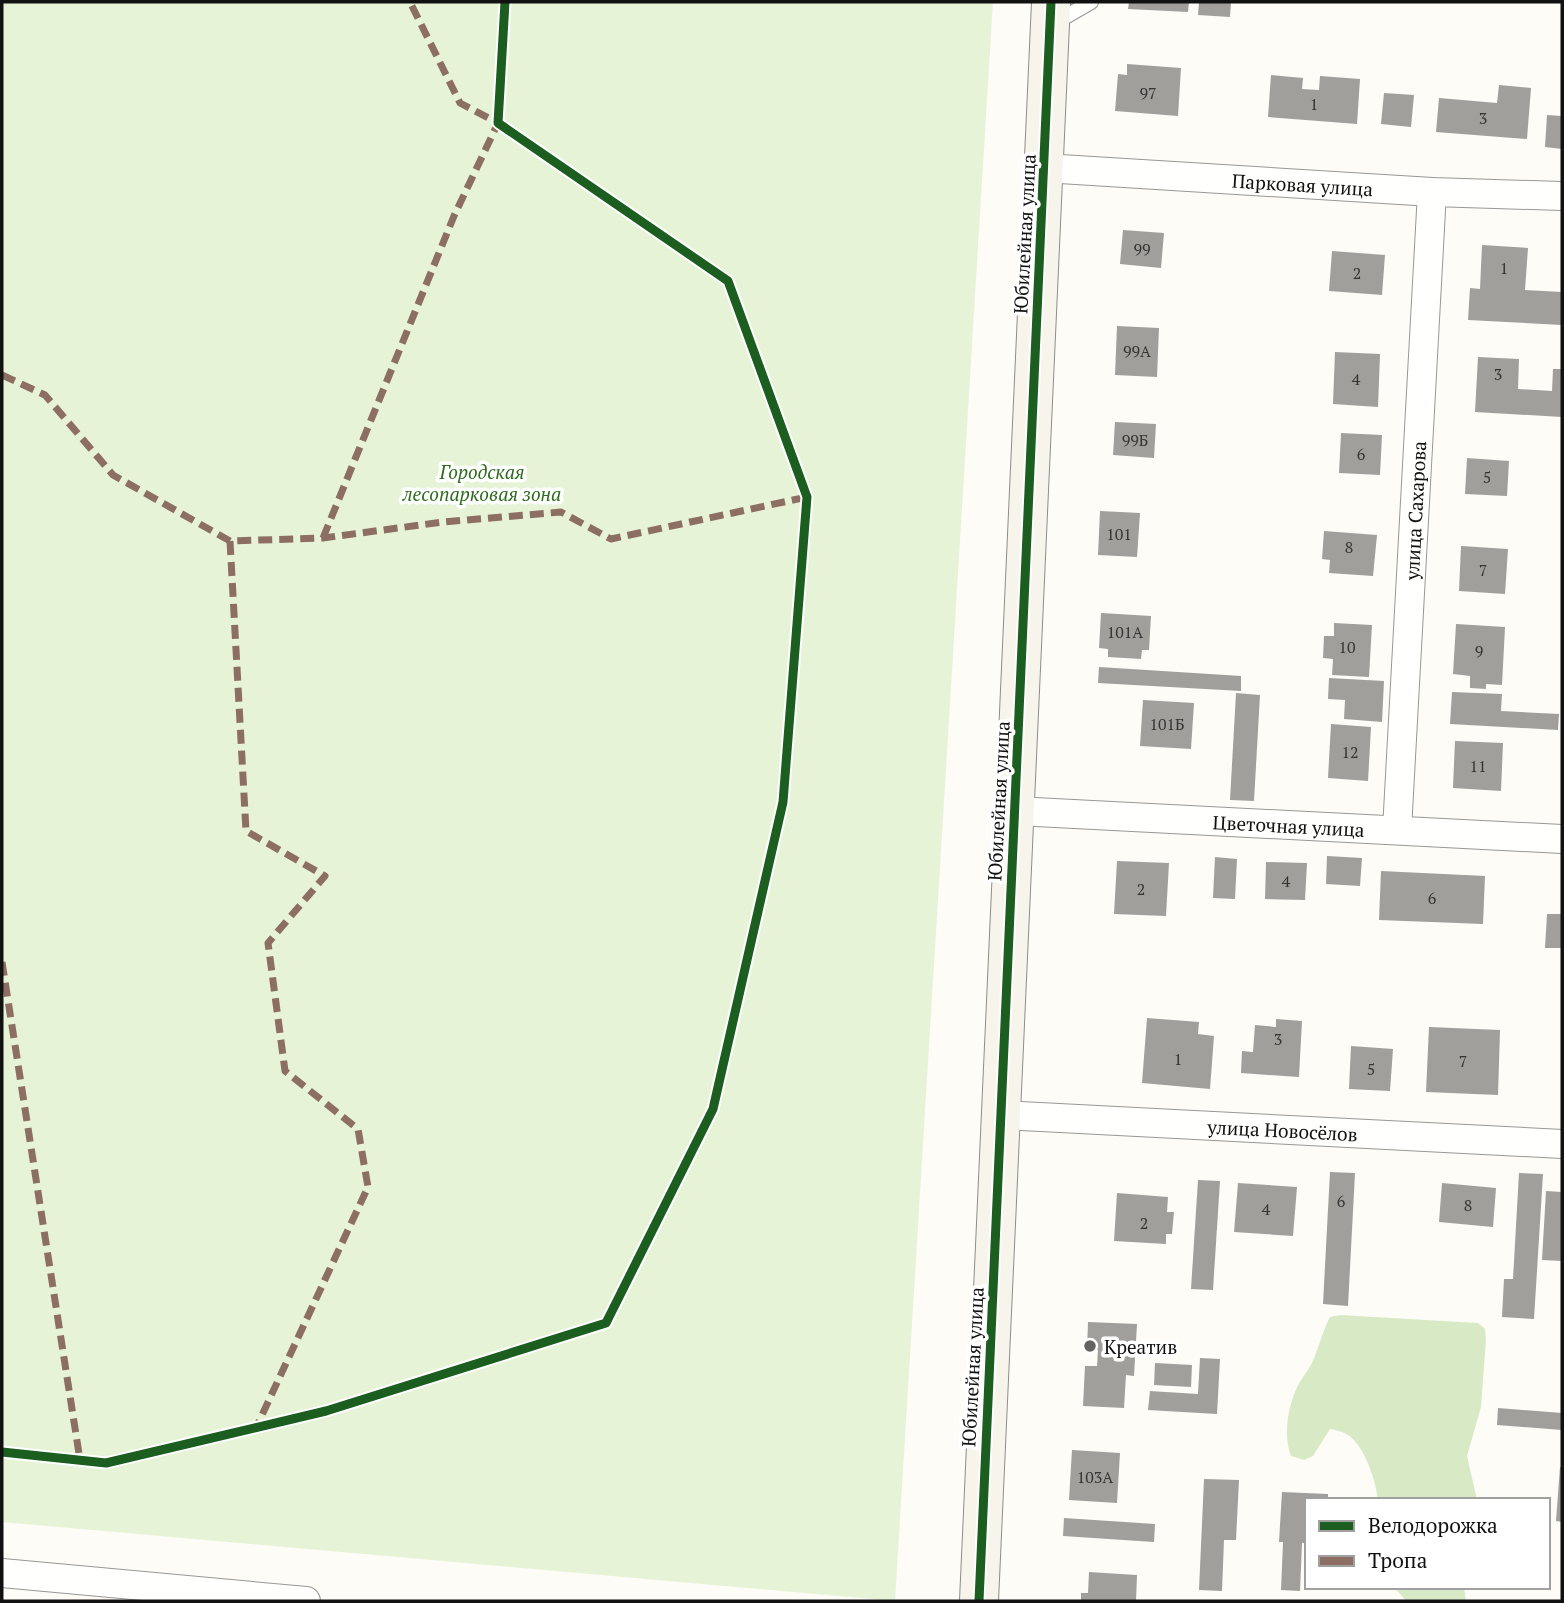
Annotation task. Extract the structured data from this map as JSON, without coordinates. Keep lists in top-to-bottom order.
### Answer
{
  "streets": {
    "street": [
      "Парковая улица",
      "Юбилейная улица",
      "улица Сахарова",
      "Цветочная улица",
      "улица Новосёлов"
    ]
  },
  "crossings": [
    ["Парковая улица", "Юбилейная улица"],
    ["Парковая улица", "улица Сахарова"],
    ["Юбилейная улица", "Цветочная улица"],
    ["Юбилейная улица", "улица Новосёлов"],
    ["улица Сахарова", "Цветочная улица"]
  ],
  "parks": ["Городская лесопарковая зона"],
  "places": ["Креатив"],
  "house_numbers": [
    "97",
    "1",
    "3",
    "99",
    "1",
    "2",
    "99А",
    "3",
    "4",
    "99Б",
    "6",
    "5",
    "101",
    "8",
    "7",
    "101А",
    "10",
    "9",
    "101Б",
    "12",
    "11",
    "4",
    "2",
    "6",
    "3",
    "1",
    "7",
    "5",
    "6",
    "8",
    "4",
    "2",
    "103А"
  ],
  "legend": ["Велодорожка", "Тропа"]
}
